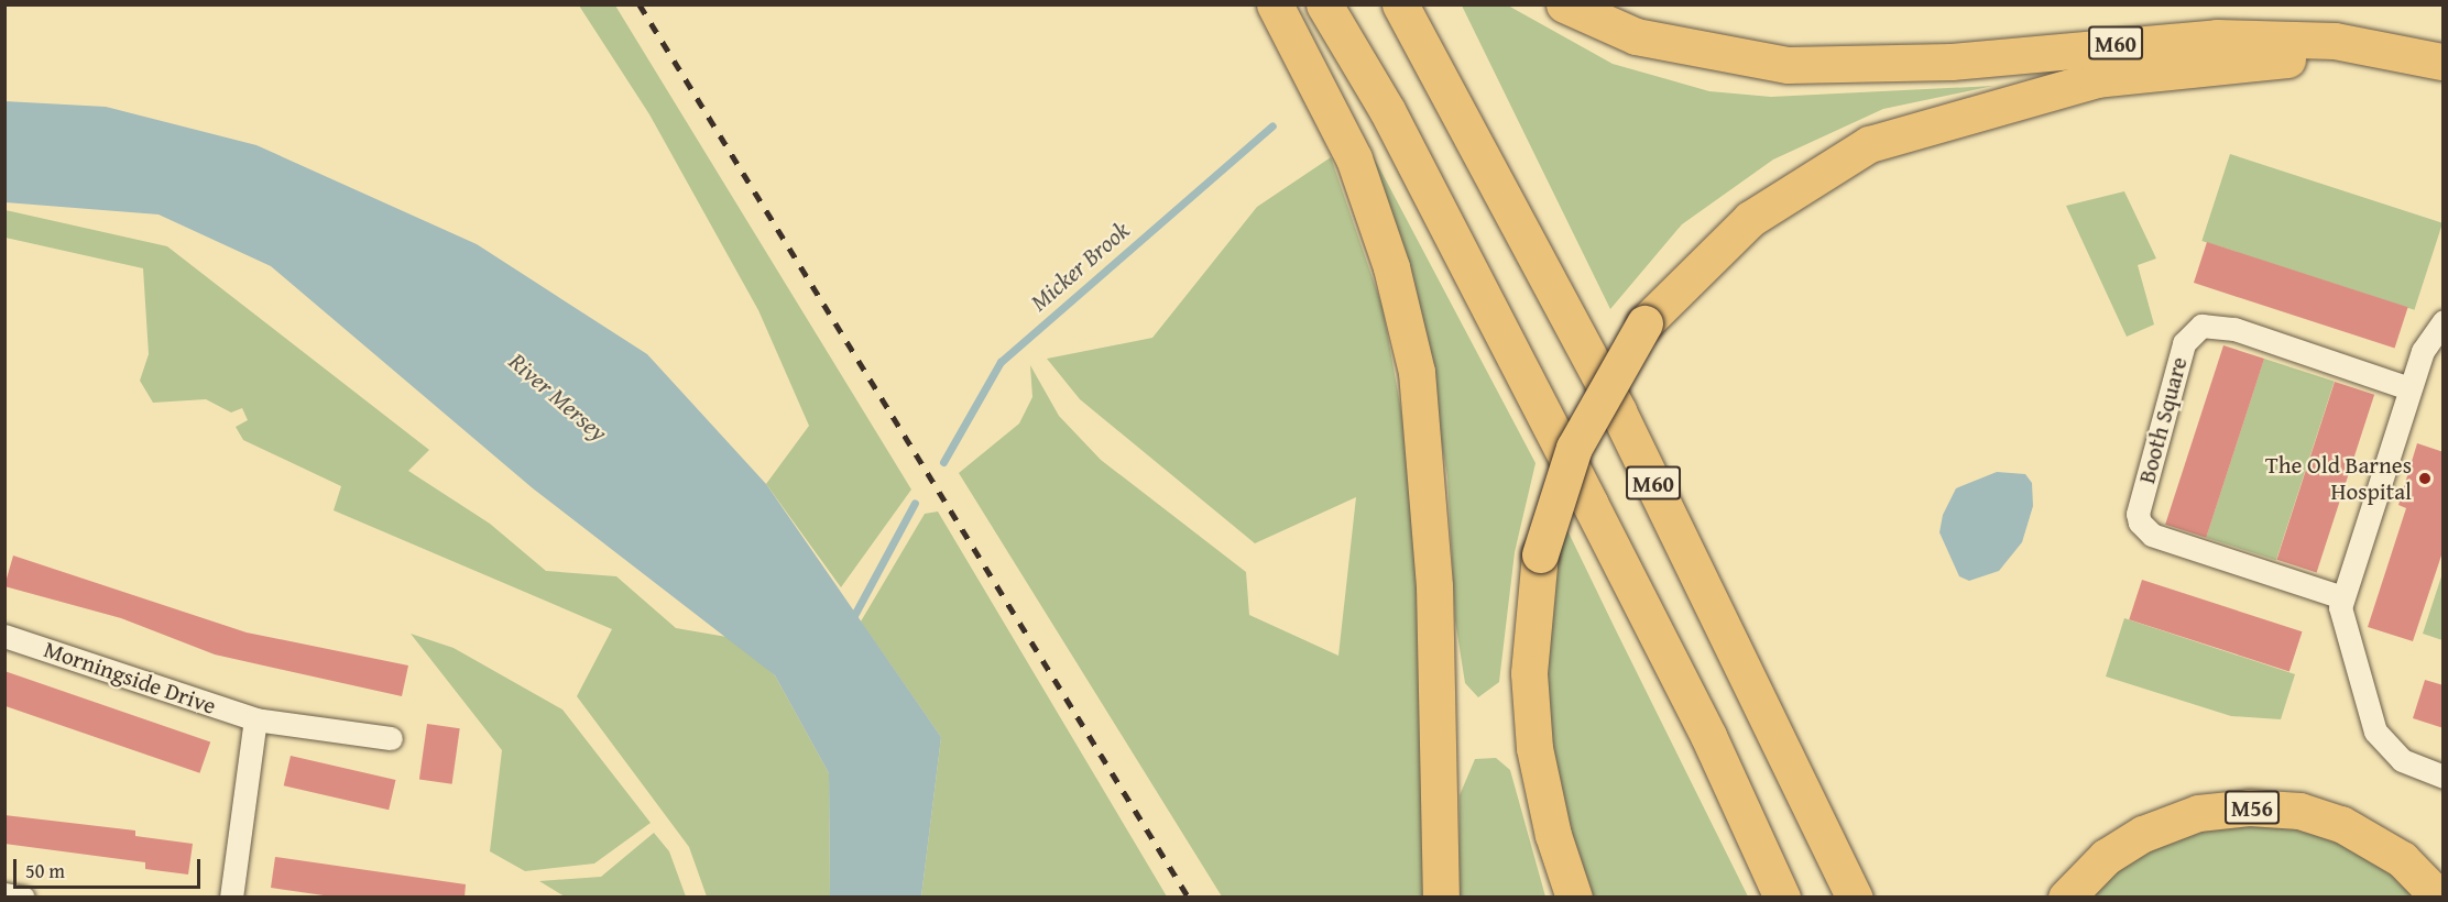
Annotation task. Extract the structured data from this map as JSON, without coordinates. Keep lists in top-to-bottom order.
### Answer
{
  "streets": {
    "highway": ["M60", "M56"],
    "street": ["Booth Square", "Morningside Drive"]
  },
  "water": ["Micker Brook", "River Mersey"],
  "places": ["The Old Barnes Hospital"],
  "scale_bar": "50 m"
}
